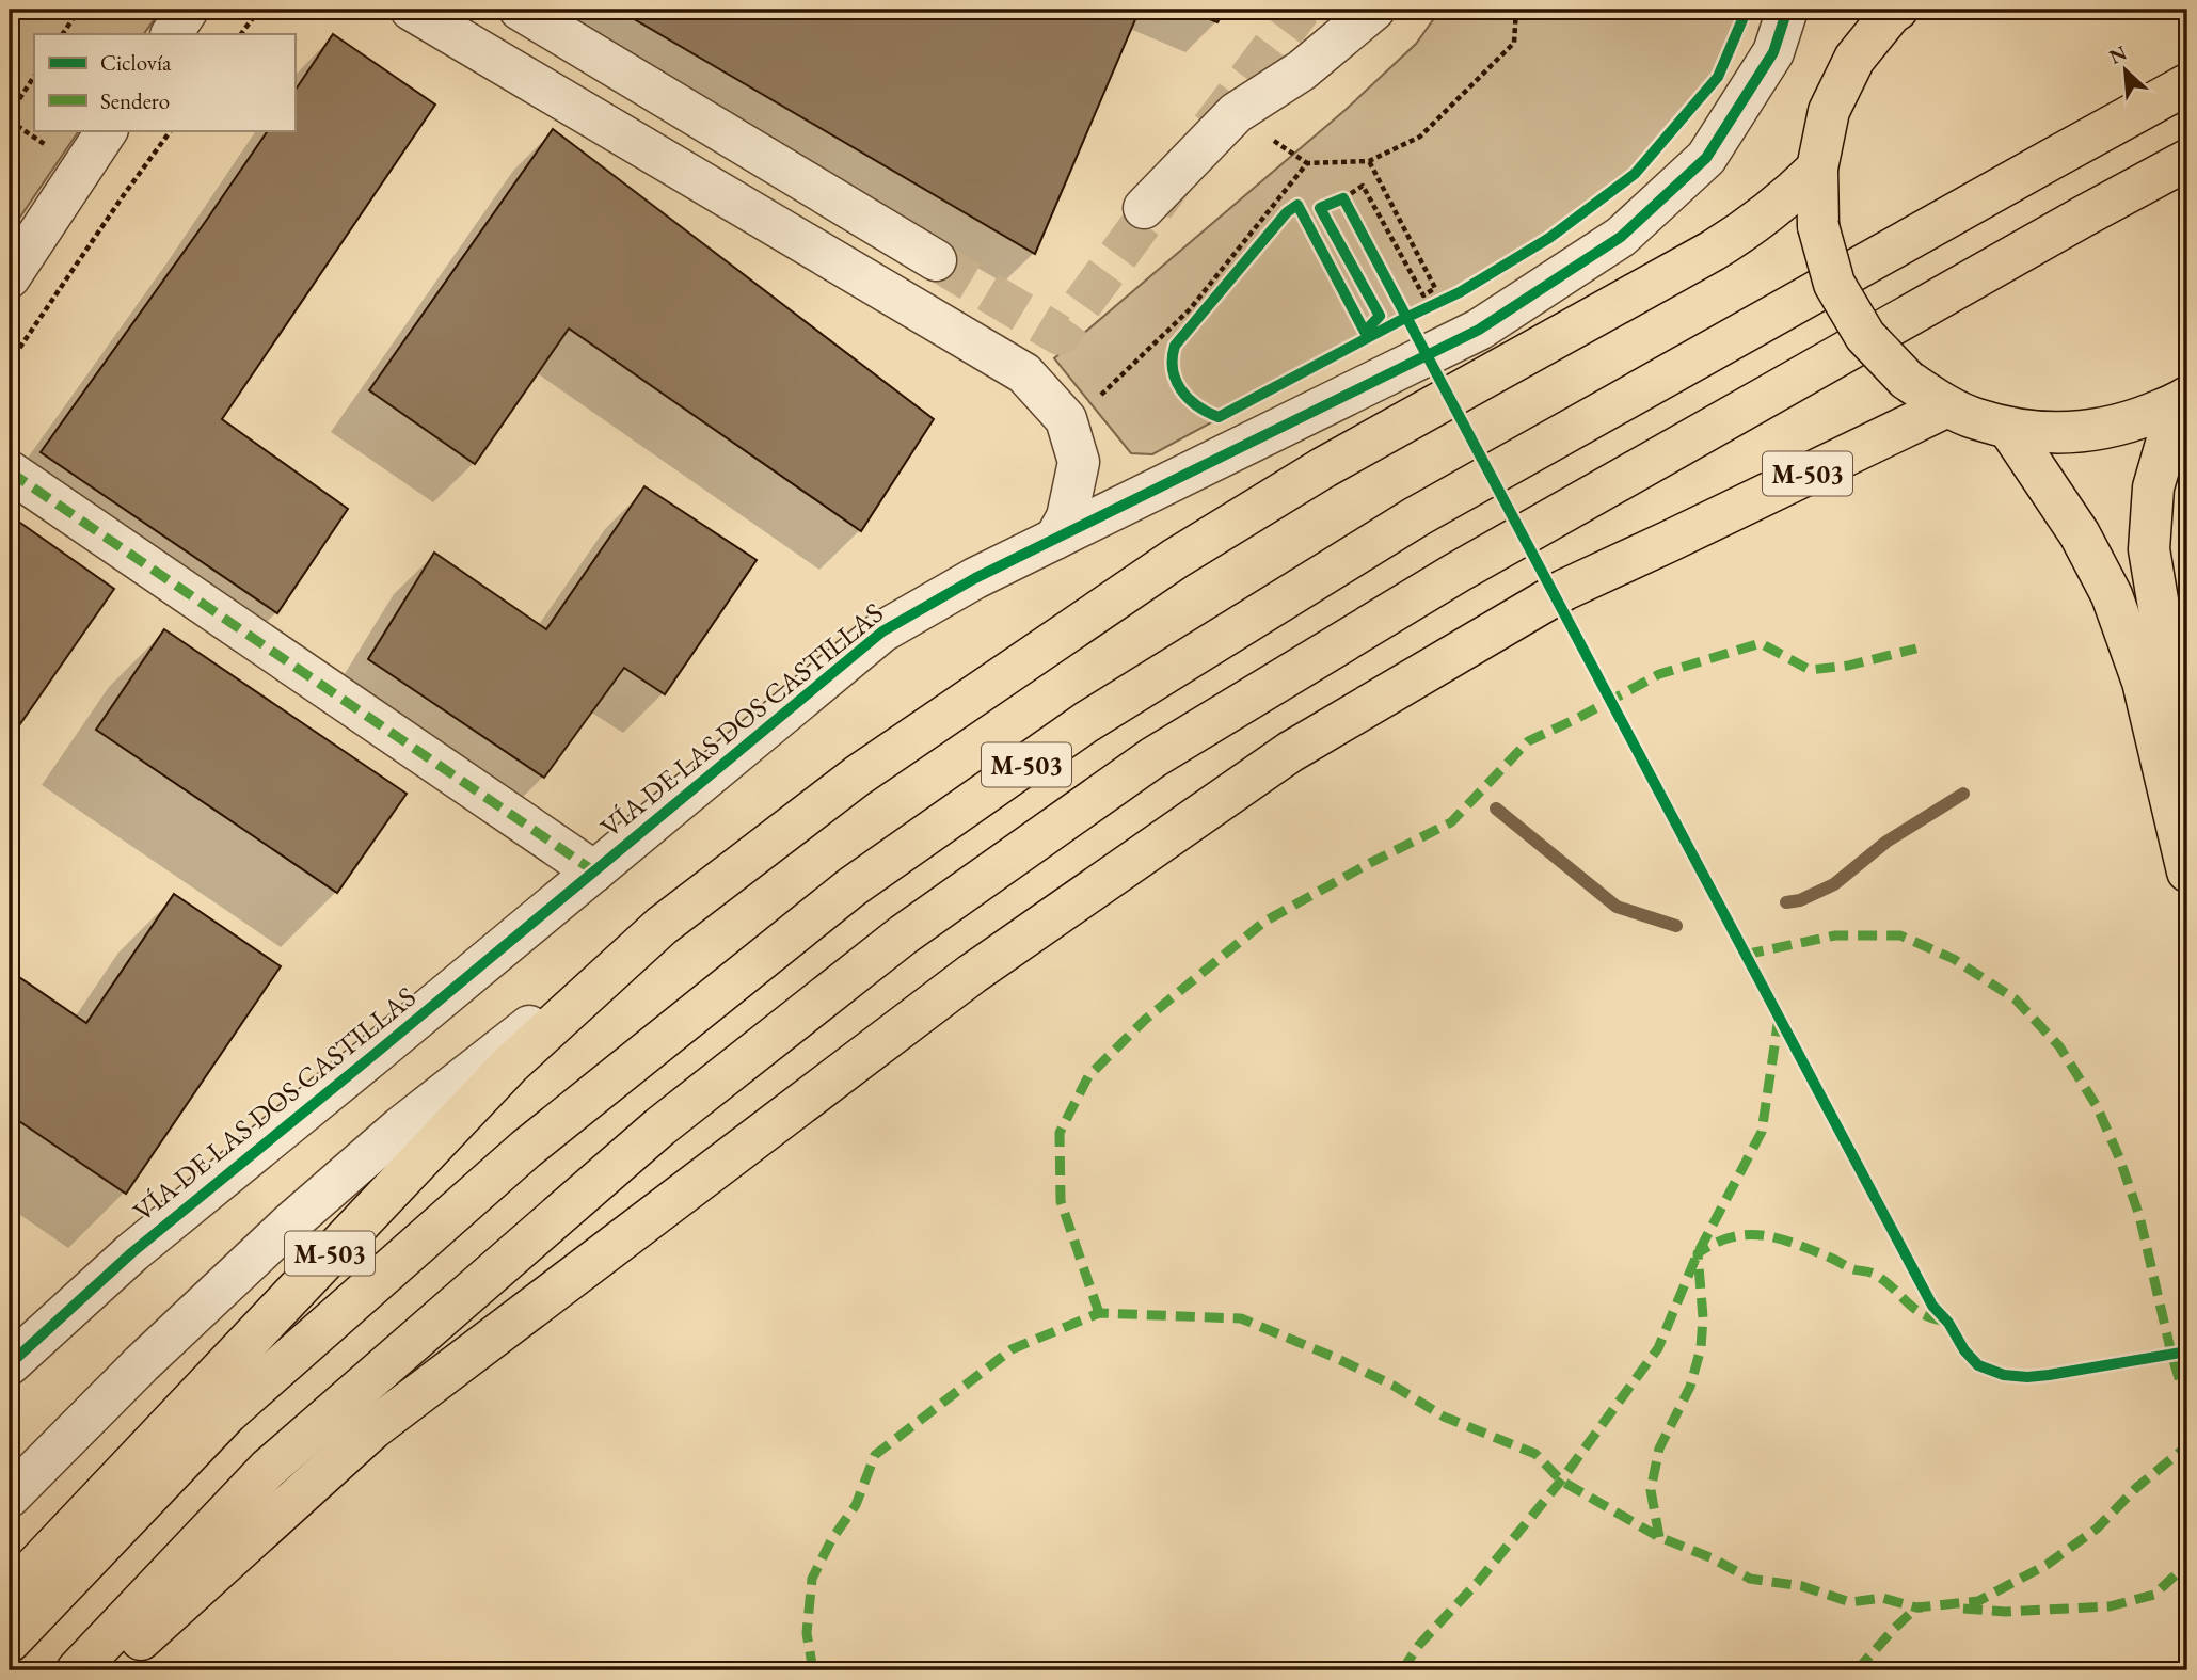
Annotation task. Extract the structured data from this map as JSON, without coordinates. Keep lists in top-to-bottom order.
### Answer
{
  "streets": {
    "main road": ["M-503"],
    "street": ["VÍA DE LAS DOS CASTILLAS"]
  },
  "legend": ["Ciclovía", "Sendero"],
  "north": "top left"
}
